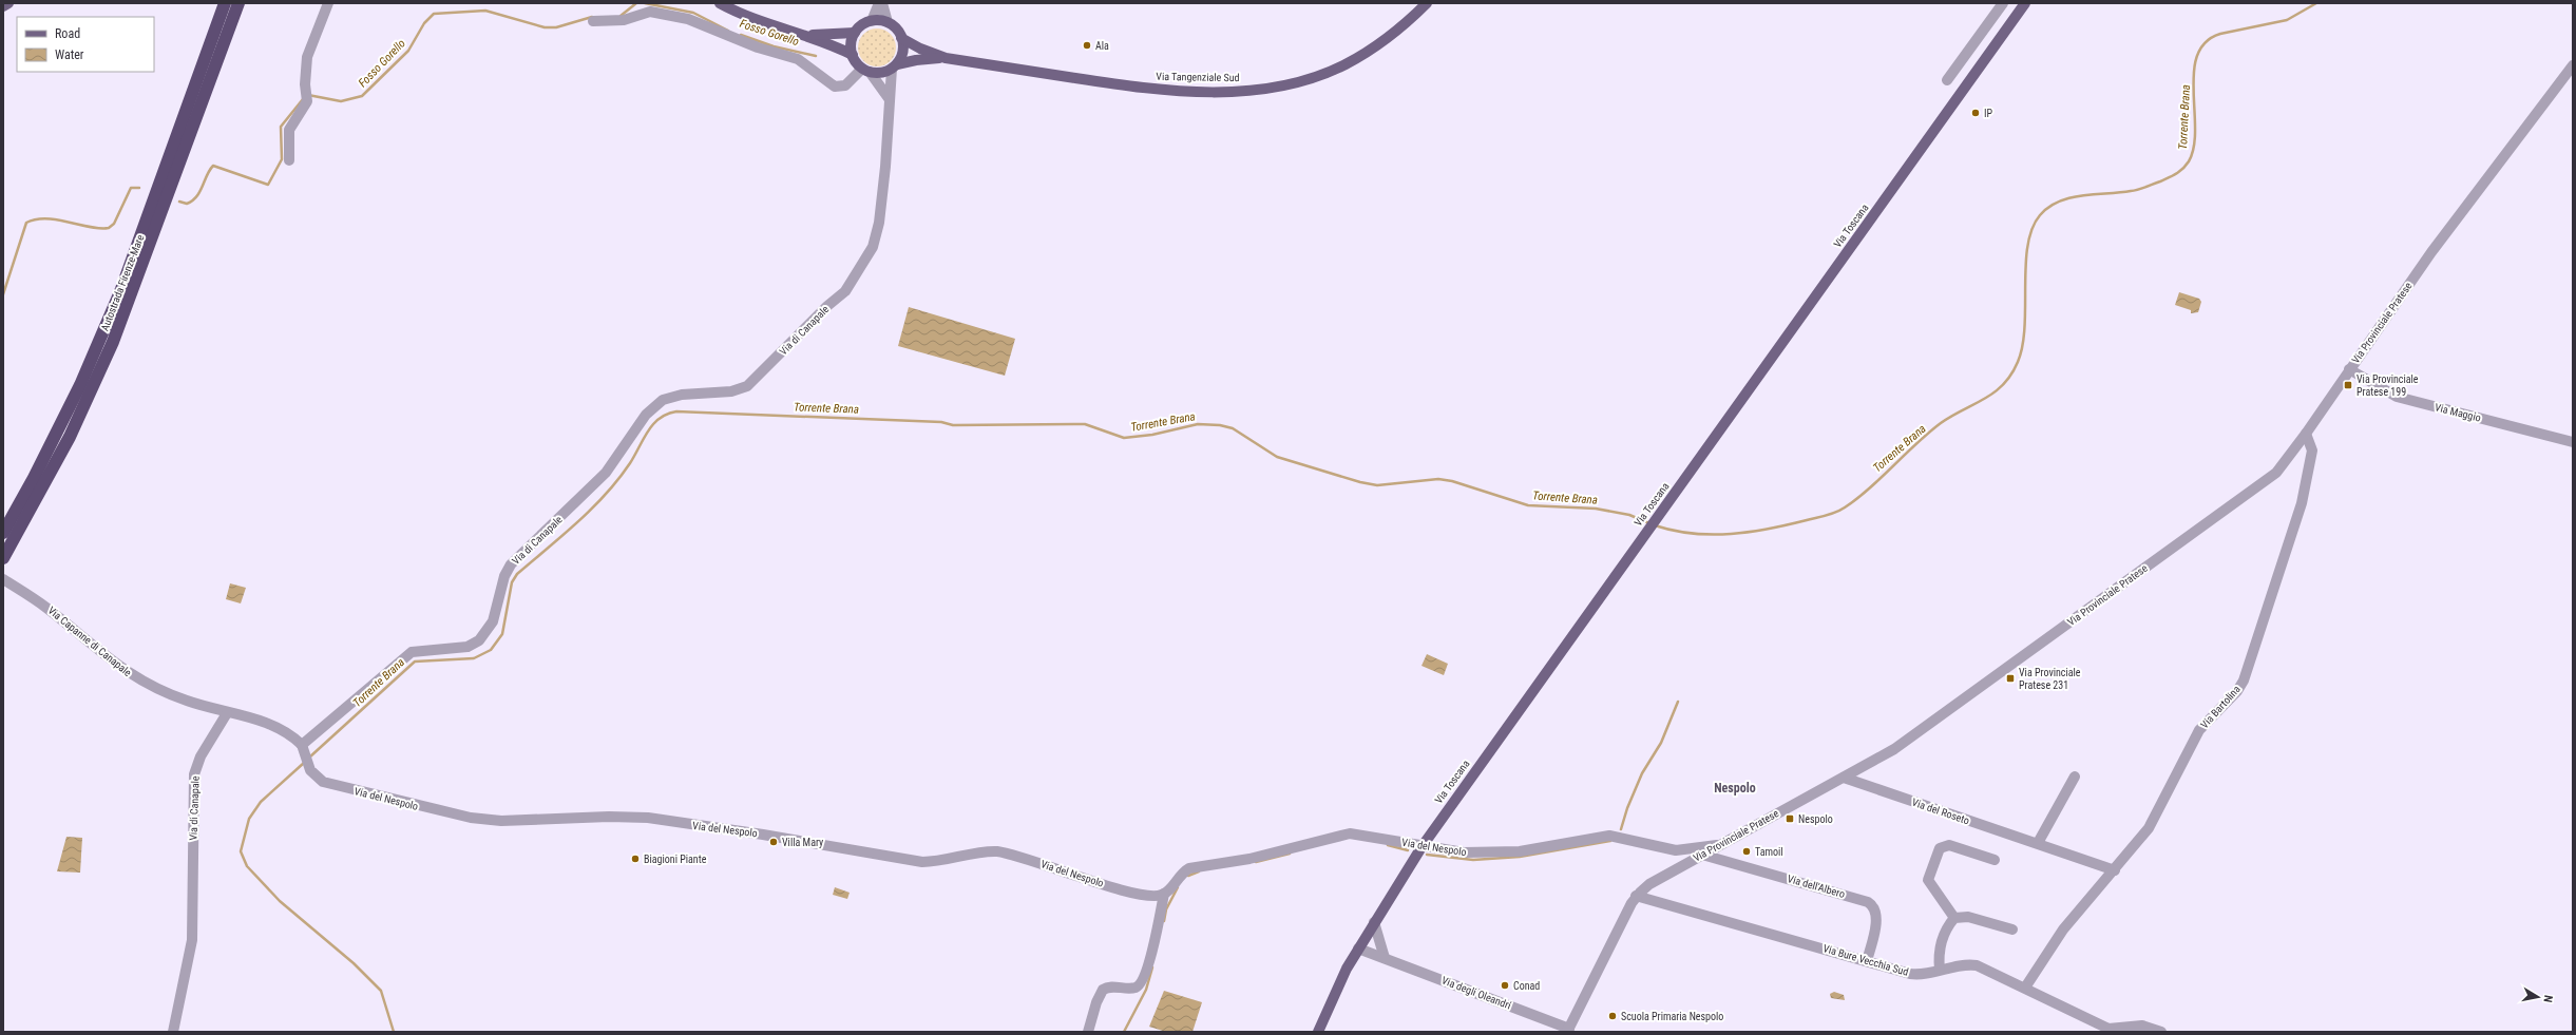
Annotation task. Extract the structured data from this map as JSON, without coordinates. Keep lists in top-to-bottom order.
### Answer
{
  "streets": {
    "highway": ["Autostrada Firenze-Mare"],
    "main road": ["Via Tangenziale Sud", "Via Toscana"],
    "street": [
      "Via Provinciale Pratese",
      "Via di Canapale",
      "Via Maggio",
      "Via Capanne di Canapale",
      "Via Bartolina",
      "Via del Nespolo",
      "Via del Roseto",
      "Via dell'Albero",
      "Via Bure Vecchia Sud",
      "Via degli Oleandri"
    ]
  },
  "crossings": [
    ["Via Tangenziale Sud", "Via di Canapale"],
    ["Via Toscana", "Via del Nespolo"],
    ["Via Toscana", "Via degli Oleandri"],
    ["Via Provinciale Pratese", "Via Maggio"],
    ["Via Provinciale Pratese", "Via Bartolina"],
    ["Via Provinciale Pratese", "Via del Nespolo"],
    ["Via Provinciale Pratese", "Via del Roseto"],
    ["Via Provinciale Pratese", "Via dell'Albero"],
    ["Via Provinciale Pratese", "Via Bure Vecchia Sud"],
    ["Via Provinciale Pratese", "Via degli Oleandri"],
    ["Via di Canapale", "Via Capanne di Canapale"],
    ["Via di Canapale", "Via del Nespolo"],
    ["Via Bartolina", "Via del Roseto"],
    ["Via Bartolina", "Via Bure Vecchia Sud"],
    ["Via dell'Albero", "Via Bure Vecchia Sud"]
  ],
  "districts": ["Nespolo"],
  "water": ["Fosso Gorello", "Torrente Brana"],
  "places": {
    "other": [
      "Ala",
      "IP",
      "Villa Mary",
      "Tamoil",
      "Biagioni Piante",
      "Conad",
      "Scuola Primaria Nespolo"
    ],
    "transit": ["Via Provinciale Pratese 199", "Via Provinciale Pratese 231", "Nespolo"]
  },
  "legend": ["Road", "Water"],
  "north": "right"
}
